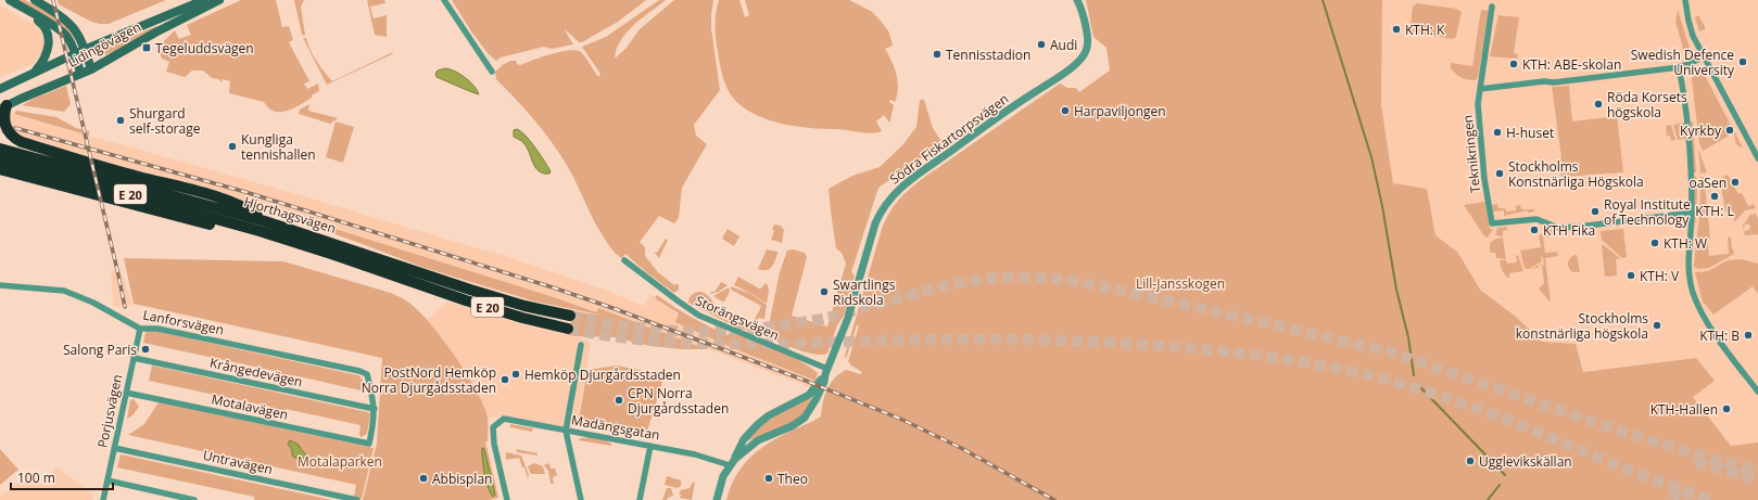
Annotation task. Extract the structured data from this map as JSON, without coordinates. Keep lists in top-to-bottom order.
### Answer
{
  "streets": {
    "highway": ["E 20", "Hjorthagsvägen"],
    "main road": ["Lidingövägen"],
    "street": [
      "Södra Fiskartorpsvägen",
      "Teknikringen",
      "Storängsvägen",
      "Lanforsvägen",
      "Krångedevägen",
      "Motalavägen",
      "Porjusvägen",
      "Madängsgatan",
      "Untravägen"
    ]
  },
  "crossings": [
    ["Södra Fiskartorpsvägen", "Storängsvägen"],
    ["Lanforsvägen", "Krångedevägen"],
    ["Lanforsvägen", "Motalavägen"],
    ["Lanforsvägen", "Porjusvägen"],
    ["Krångedevägen", "Motalavägen"],
    ["Krångedevägen", "Porjusvägen"],
    ["Motalavägen", "Porjusvägen"],
    ["Porjusvägen", "Untravägen"]
  ],
  "parks": ["Lill-Jansskogen", "Motalaparken"],
  "places": {
    "other": [
      "KTH: K",
      "Audi",
      "Tennisstadion",
      "Swedish Defence University",
      "KTH: ABE-skolan",
      "Röda Korsets högskola",
      "Harpaviljongen",
      "Shurgard self-storage",
      "Kyrkby",
      "H-huset",
      "Kungliga tennishallen",
      "Stockholms Konstnärliga Högskola",
      "oaSen",
      "KTH: L",
      "Royal Institute of Technology",
      "KTH Fika",
      "KTH: W",
      "KTH: V",
      "Swartlings Ridskola",
      "Stockholms konstnärliga högskola",
      "KTH: B",
      "Salong Paris",
      "Hemköp Djurgårdsstaden",
      "PostNord Hemköp Norra Djurgådsstaden",
      "CPN Norra Djurgårdsstaden",
      "KTH-Hallen",
      "Ugglevikskällan",
      "Abbisplan",
      "Theo"
    ],
    "transit": ["Tegeluddsvägen"]
  },
  "scale_bar": "100 m"
}
